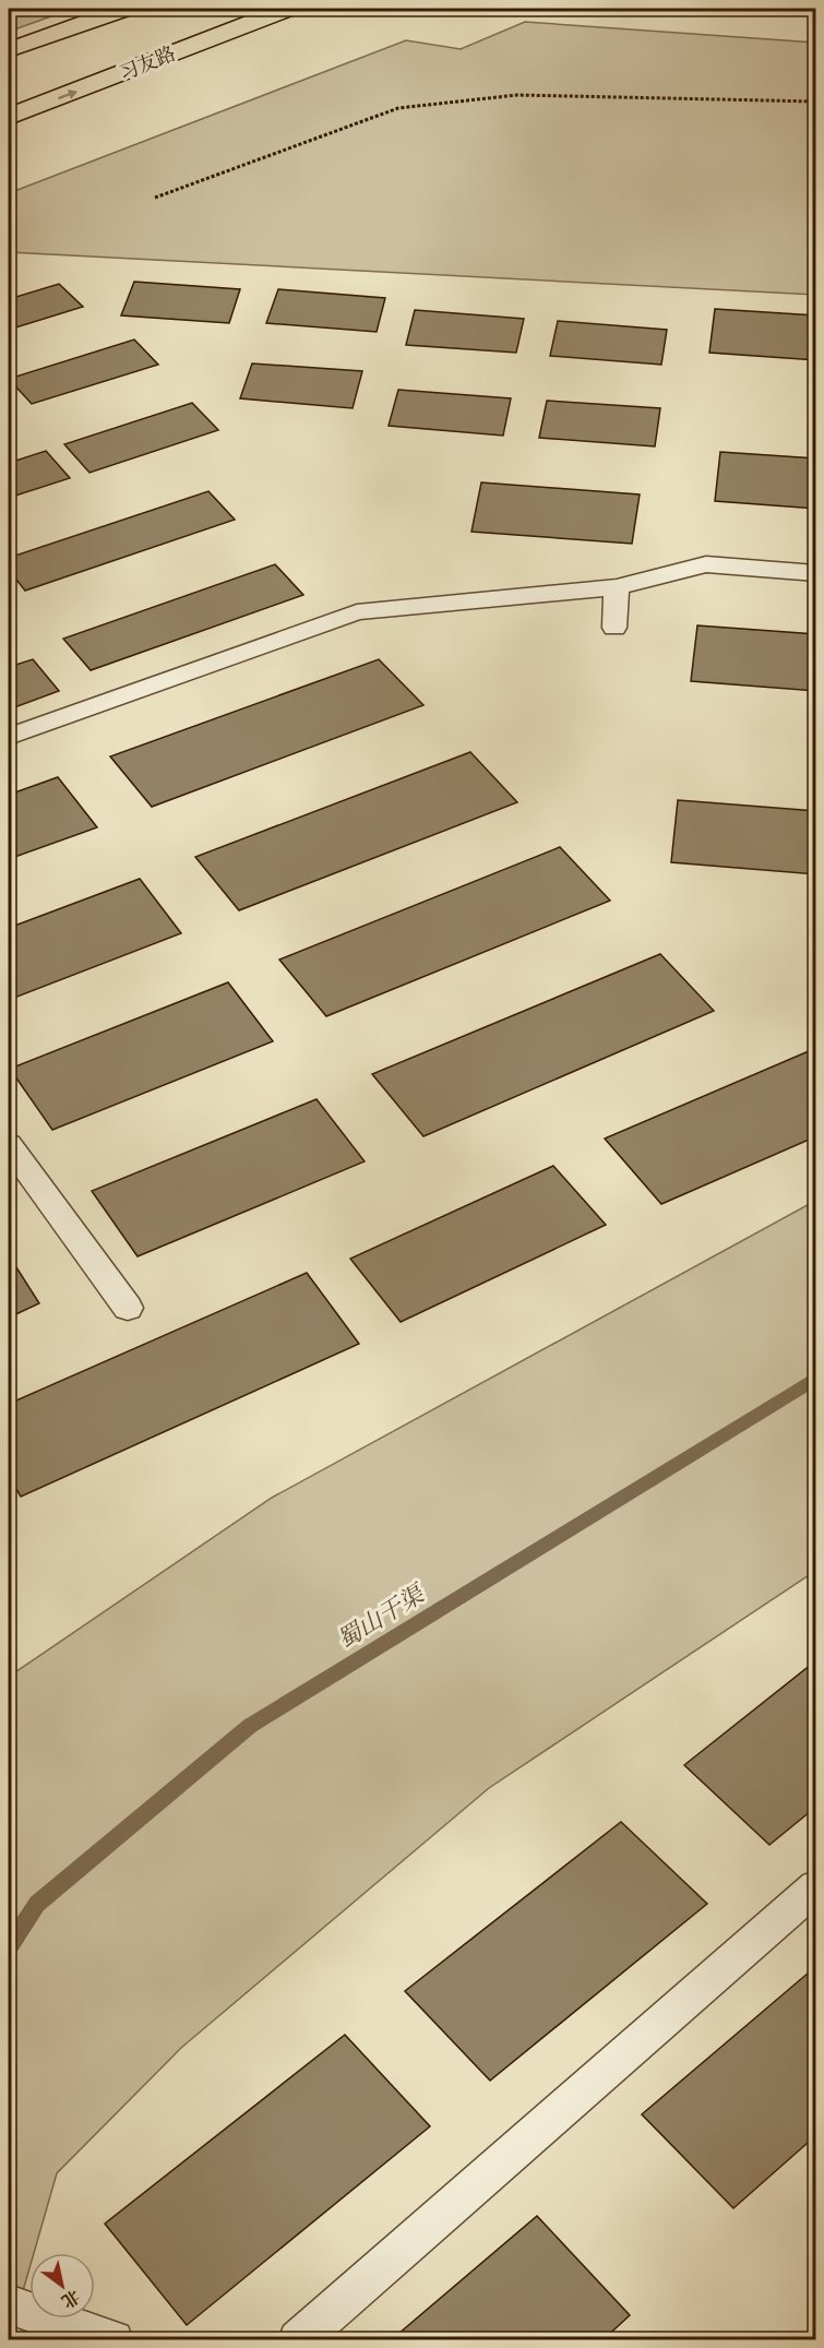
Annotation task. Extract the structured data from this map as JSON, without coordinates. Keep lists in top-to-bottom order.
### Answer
{
  "streets": {
    "main road": ["习友路"]
  },
  "water": ["蜀山干渠"],
  "north": "bottom right"
}
